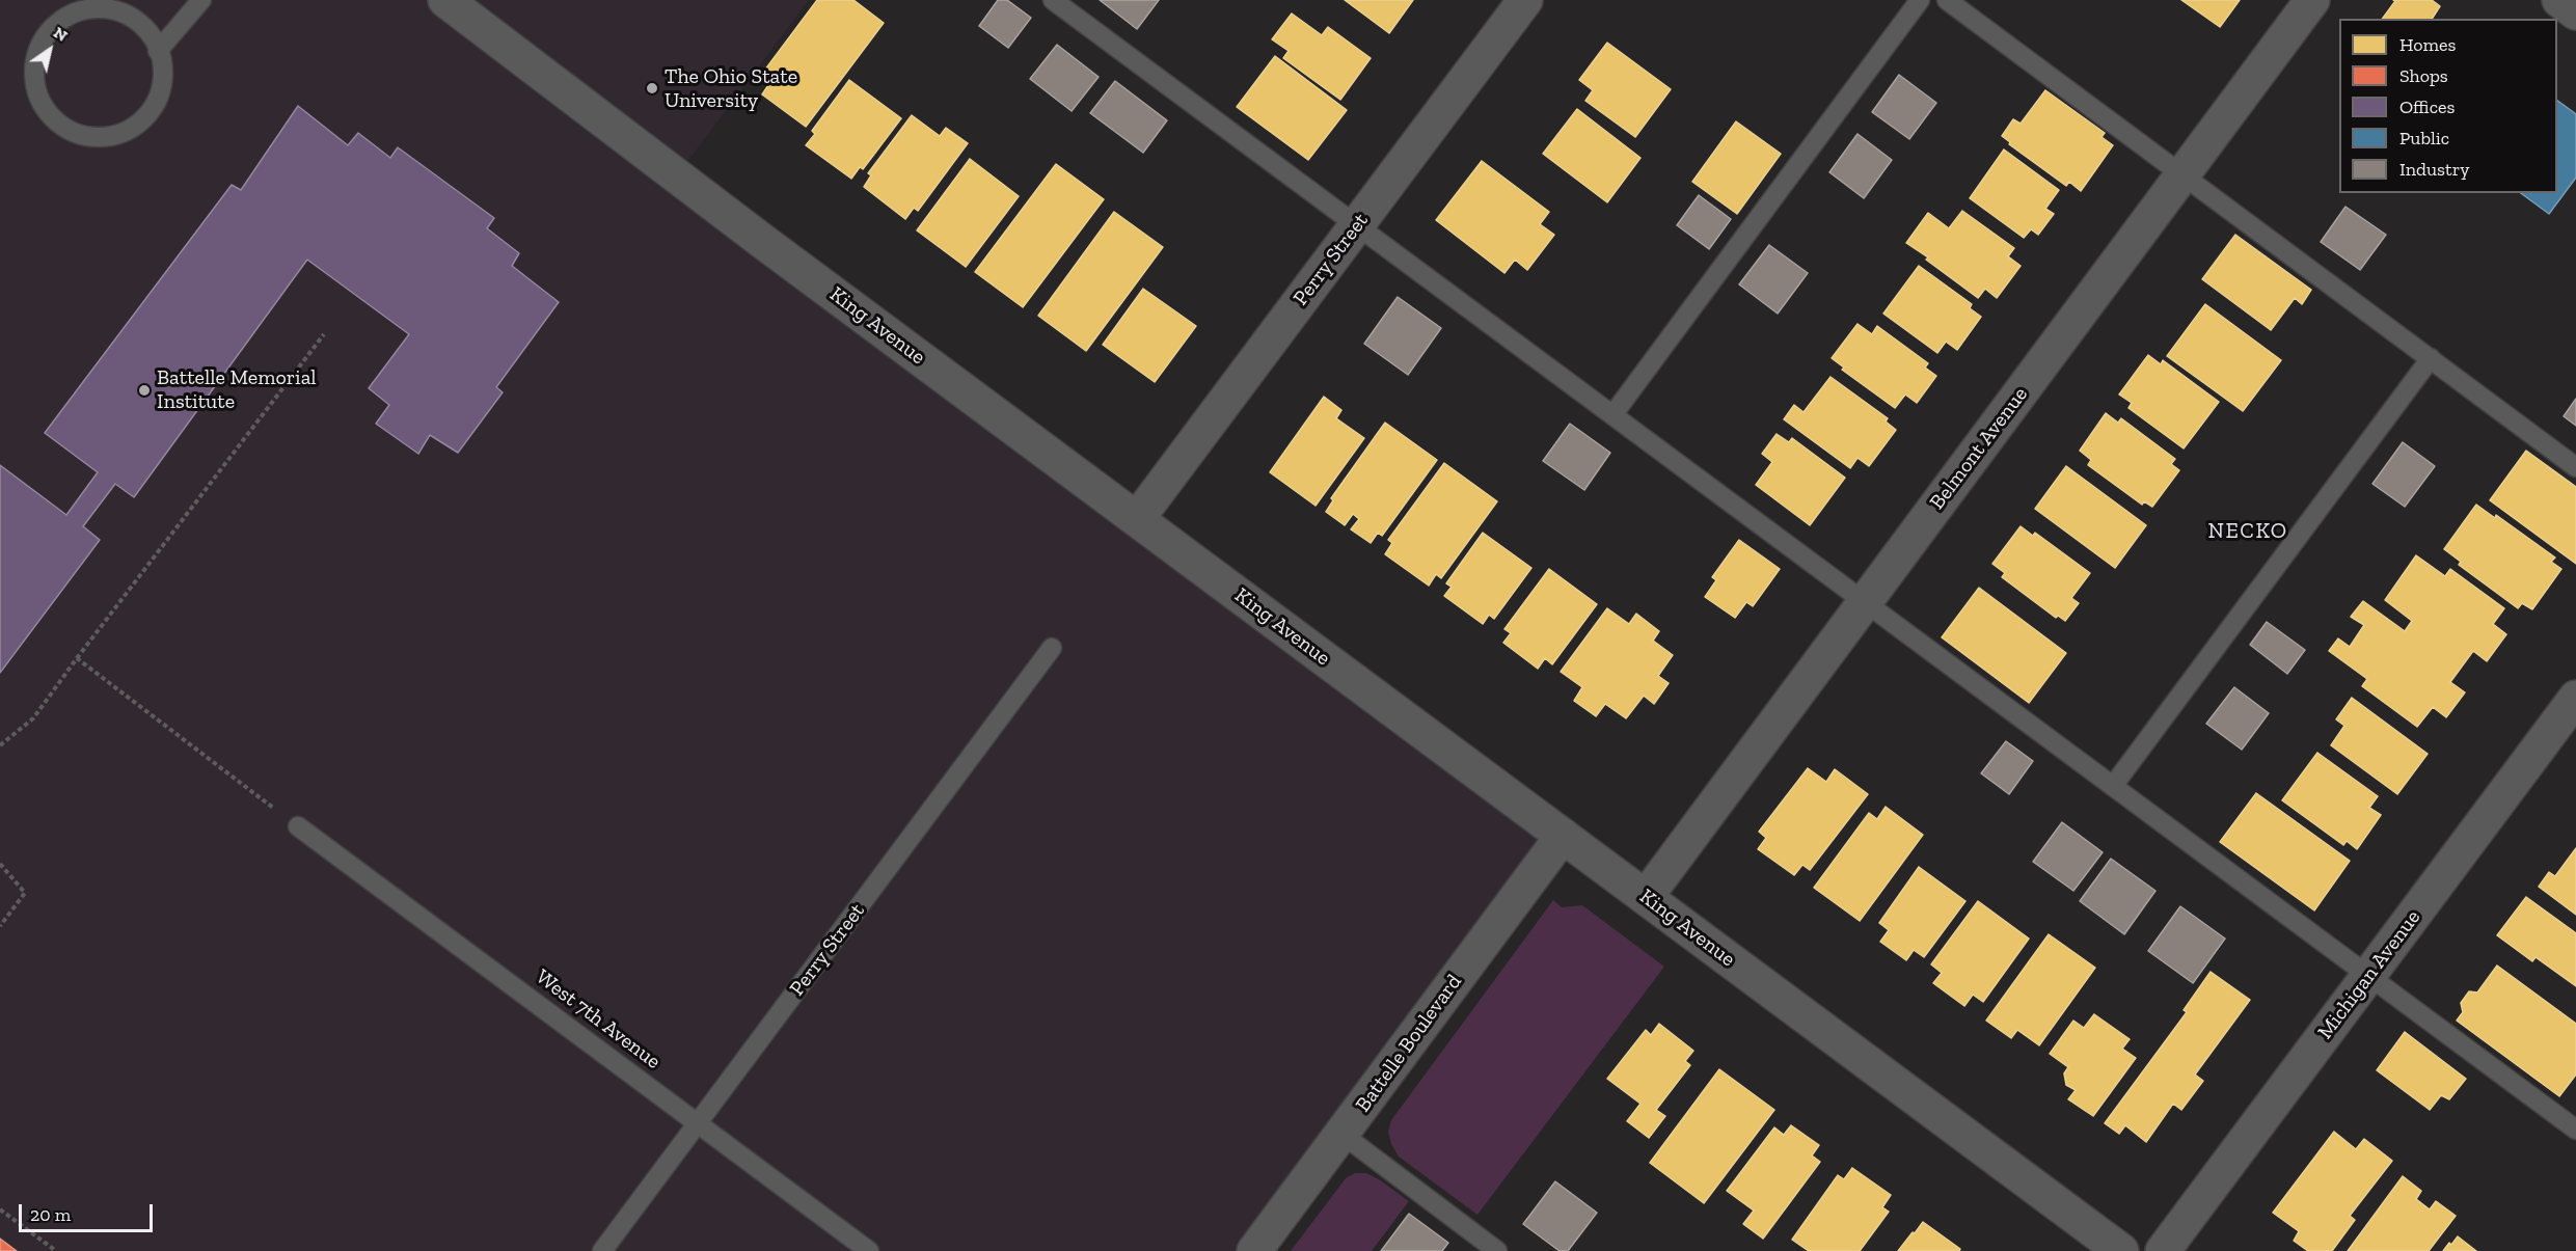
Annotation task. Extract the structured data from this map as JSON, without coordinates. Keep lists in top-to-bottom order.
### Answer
{
  "streets": {
    "street": [
      "Perry Street",
      "King Avenue",
      "Belmont Avenue",
      "Michigan Avenue",
      "Battelle Boulevard"
    ],
    "lane": ["West 7th Avenue"]
  },
  "crossings": [
    ["Perry Street", "King Avenue"],
    ["Perry Street", "West 7th Avenue"],
    ["King Avenue", "Belmont Avenue"],
    ["King Avenue", "Battelle Boulevard"]
  ],
  "districts": ["NECKO"],
  "places": ["The Ohio State University", "Battelle Memorial Institute"],
  "legend": [
    "Homes",
    "Shops",
    "Offices",
    "Public",
    "Industry"
  ],
  "scale_bar": "20 m",
  "north": "top right"
}
